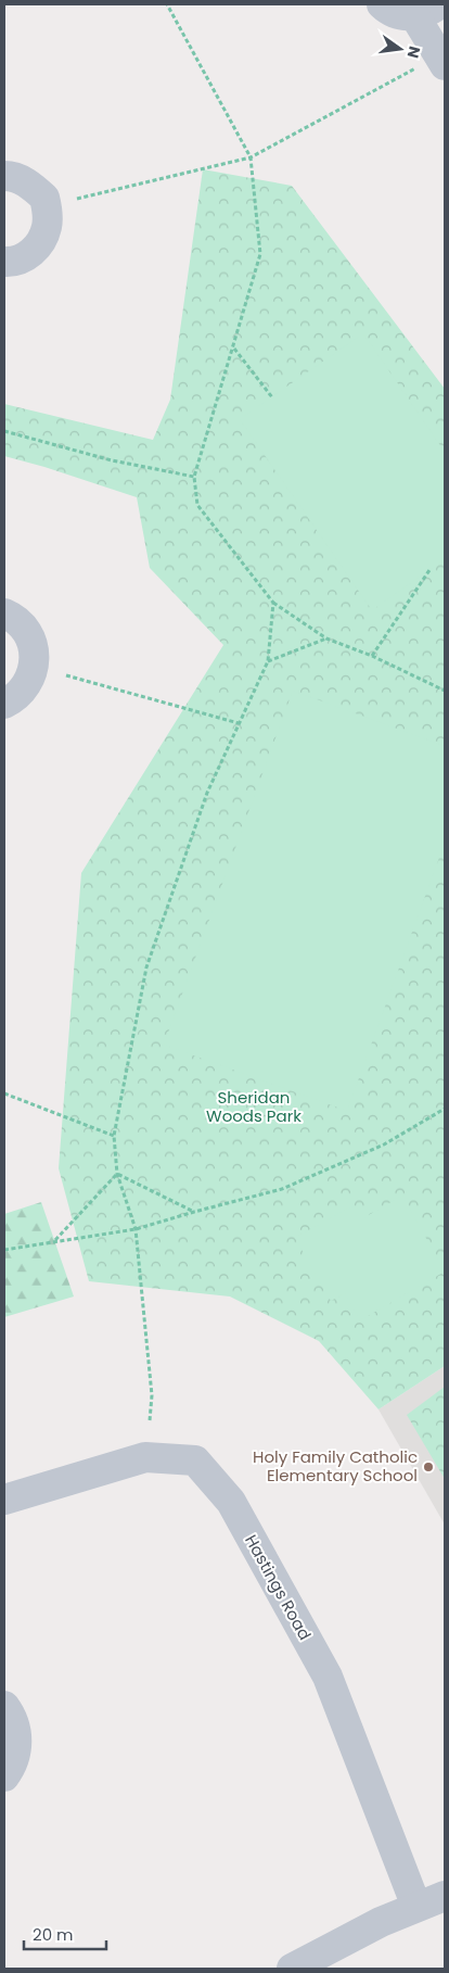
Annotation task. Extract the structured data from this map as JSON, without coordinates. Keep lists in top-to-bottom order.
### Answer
{
  "streets": {
    "street": ["Hastings Road"]
  },
  "parks": ["Sheridan Woods Park"],
  "places": ["Holy Family Catholic Elementary School"],
  "scale_bar": "20 m",
  "north": "right"
}
